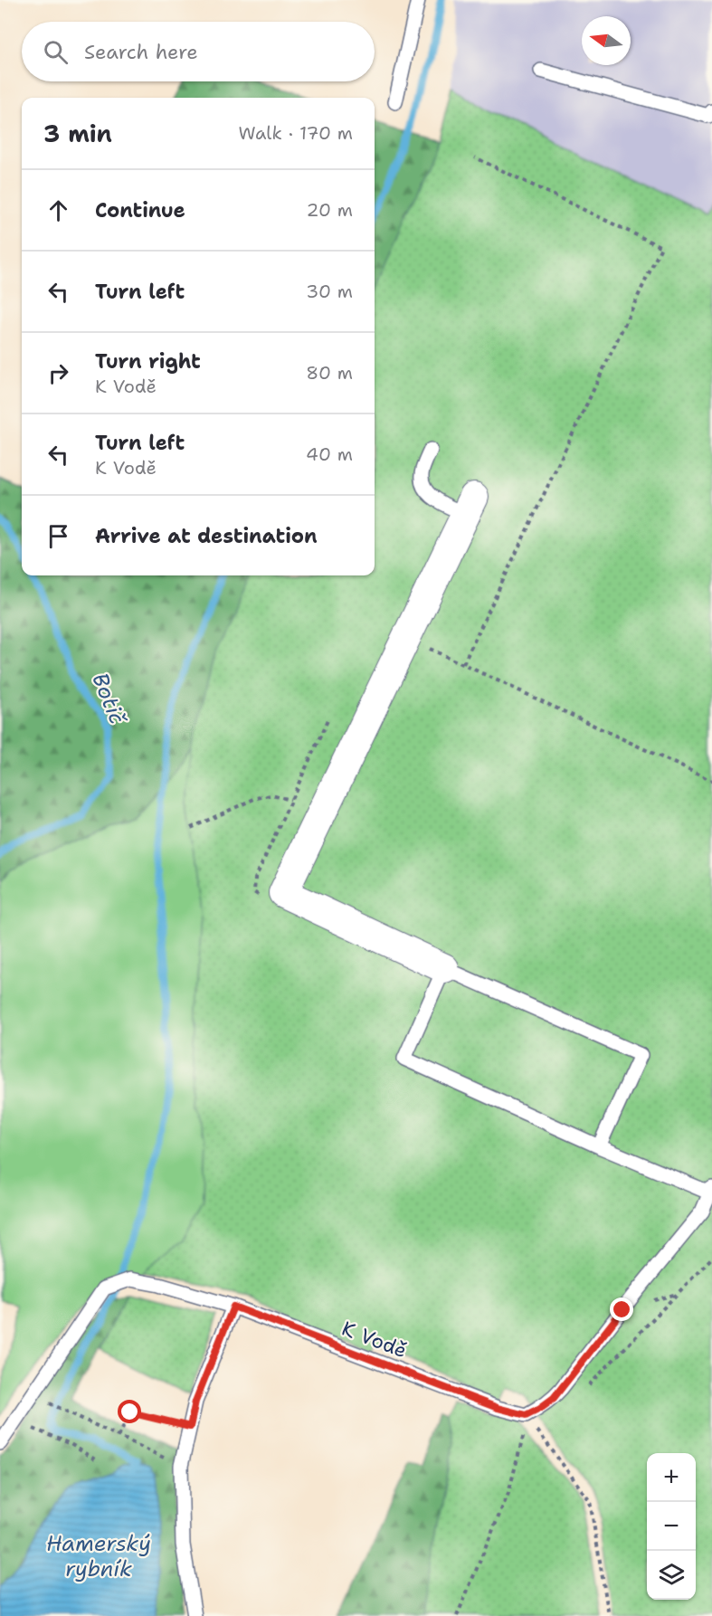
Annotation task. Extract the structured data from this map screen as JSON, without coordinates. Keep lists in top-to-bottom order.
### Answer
{
  "streets": {
    "lane": ["K Vodě"]
  },
  "water": ["Botič", "Hamerský rybník"],
  "north": "left",
  "page": {
    "search": "Search here",
    "heading": ["3 min", "Walk · 170 m"],
    "list": [
      ["Continue", "20 m"],
      ["Turn left", "30 m"],
      ["Turn right", "K Vodě", "80 m"],
      ["Turn left", "K Vodě", "40 m"],
      "Arrive at destination"
    ],
    "map_buttons": ["+", "−"]
  }
}
